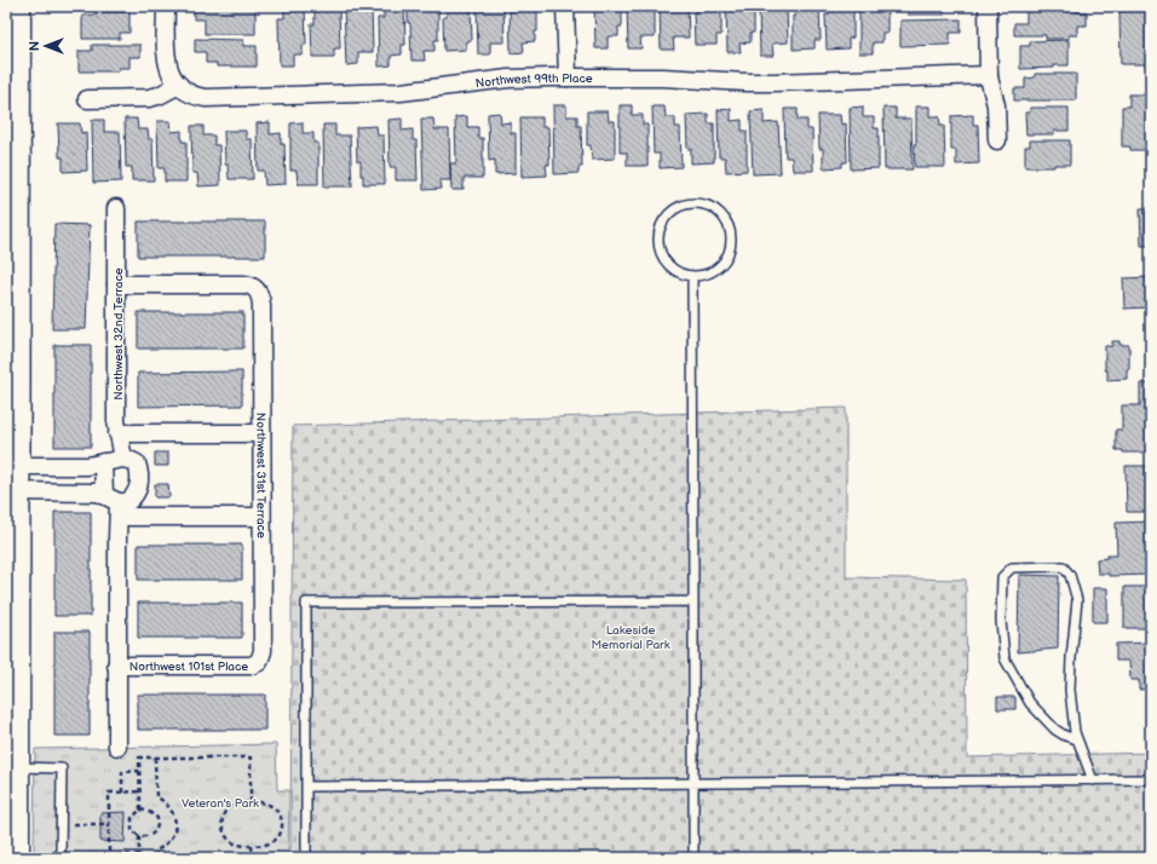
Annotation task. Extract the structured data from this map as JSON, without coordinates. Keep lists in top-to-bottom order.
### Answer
{
  "streets": {
    "street": [
      "Northwest 99th Place",
      "Northwest 32nd Terrace",
      "Northwest 31st Terrace",
      "Northwest 101st Place"
    ]
  },
  "crossings": [
    ["Northwest 32nd Terrace", "Northwest 31st Terrace"],
    ["Northwest 31st Terrace", "Northwest 101st Place"]
  ],
  "parks": ["Lakeside Memorial Park", "Veteran's Park"],
  "north": "left"
}
